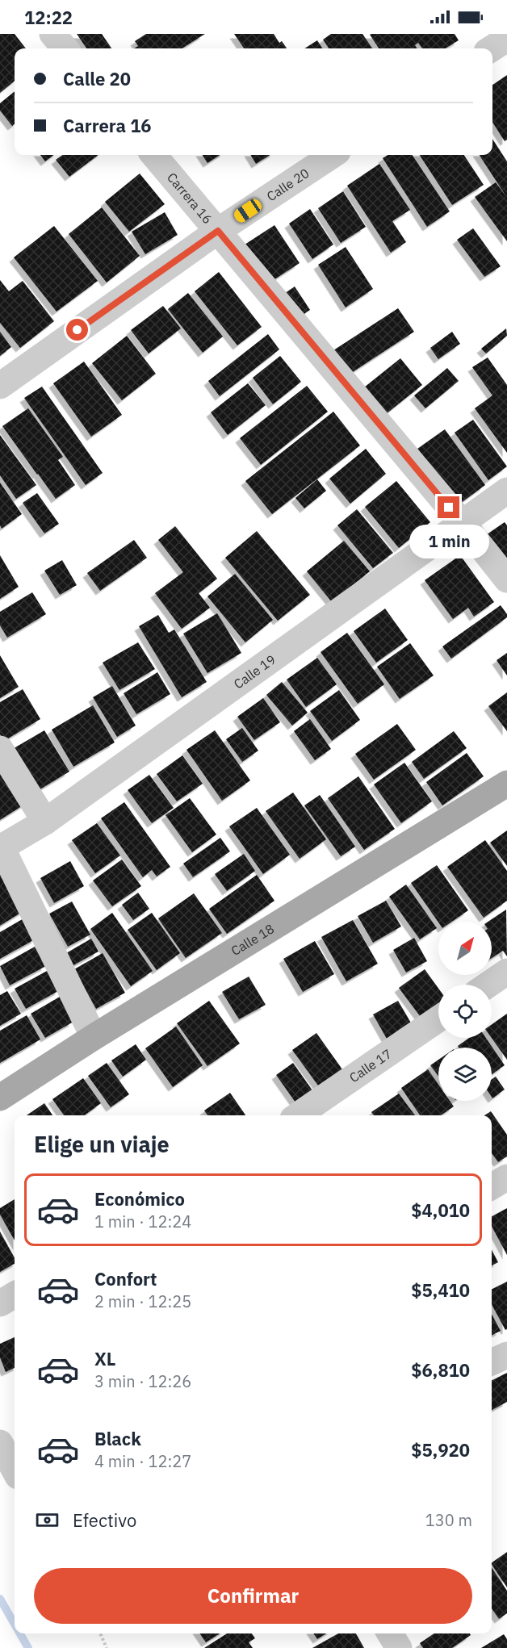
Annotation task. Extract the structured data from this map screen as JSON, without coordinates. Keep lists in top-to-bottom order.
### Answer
{
  "streets": {
    "main road": ["Calle 18"],
    "street": [
      "Calle 20",
      "Carrera 16",
      "Calle 19",
      "Calle 17"
    ]
  },
  "crossings": [
    ["Calle 20", "Carrera 16"],
    ["Carrera 16", "Calle 19"]
  ],
  "north": "top right",
  "page": {
    "status": "12:22",
    "banner": ["Calle 20", "Carrera 16"],
    "bubble": "1 min",
    "heading": "Elige un viaje",
    "list": [
      {
        "name": "Económico",
        "note": "1 min · 12:24",
        "value": "$4,010"
      },
      {
        "name": "Confort",
        "note": "2 min · 12:25",
        "value": "$5,410"
      },
      {
        "name": "XL",
        "note": "3 min · 12:26",
        "value": "$6,810"
      },
      {
        "name": "Black",
        "note": "4 min · 12:27",
        "value": "$5,920"
      }
    ],
    "pay": ["Efectivo", "130 m"],
    "buttons": "Confirmar"
  }
}
